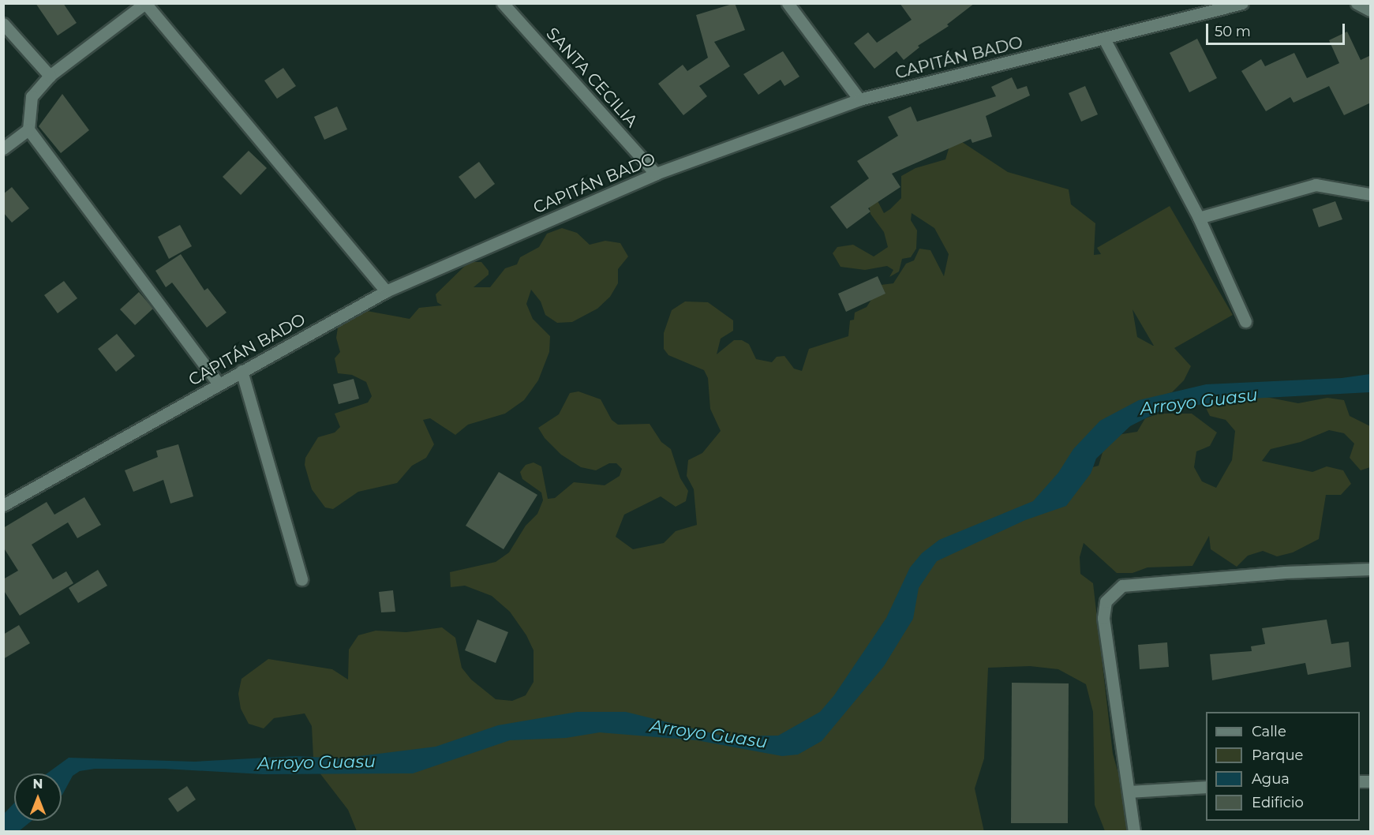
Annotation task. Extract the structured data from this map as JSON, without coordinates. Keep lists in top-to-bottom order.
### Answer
{
  "streets": {
    "street": ["CAPITÁN BADO", "SANTA CECILIA"]
  },
  "crossings": [
    ["CAPITÁN BADO", "SANTA CECILIA"]
  ],
  "water": ["Arroyo Guasu"],
  "legend": [
    "Calle",
    "Parque",
    "Agua",
    "Edificio"
  ],
  "scale_bar": "50 m",
  "north": "top"
}
